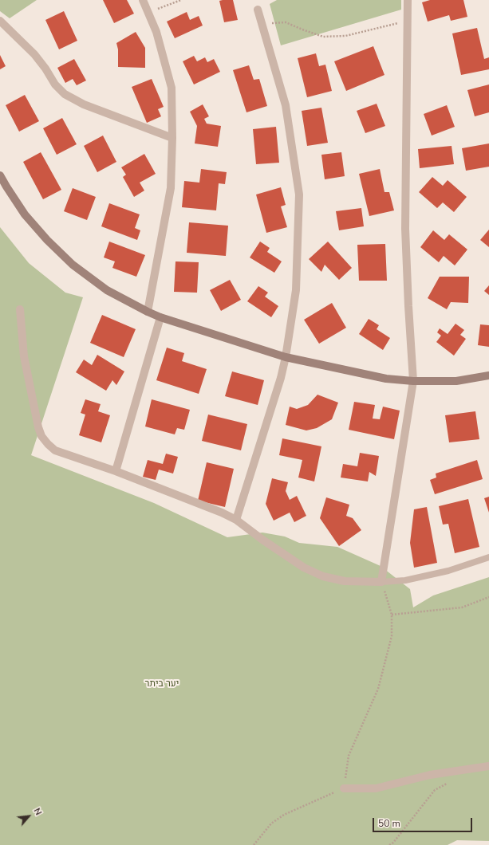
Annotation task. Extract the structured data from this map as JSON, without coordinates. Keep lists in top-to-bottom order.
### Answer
{
  "parks": ["יער ביתר"],
  "scale_bar": "50 m",
  "north": "top right"
}
